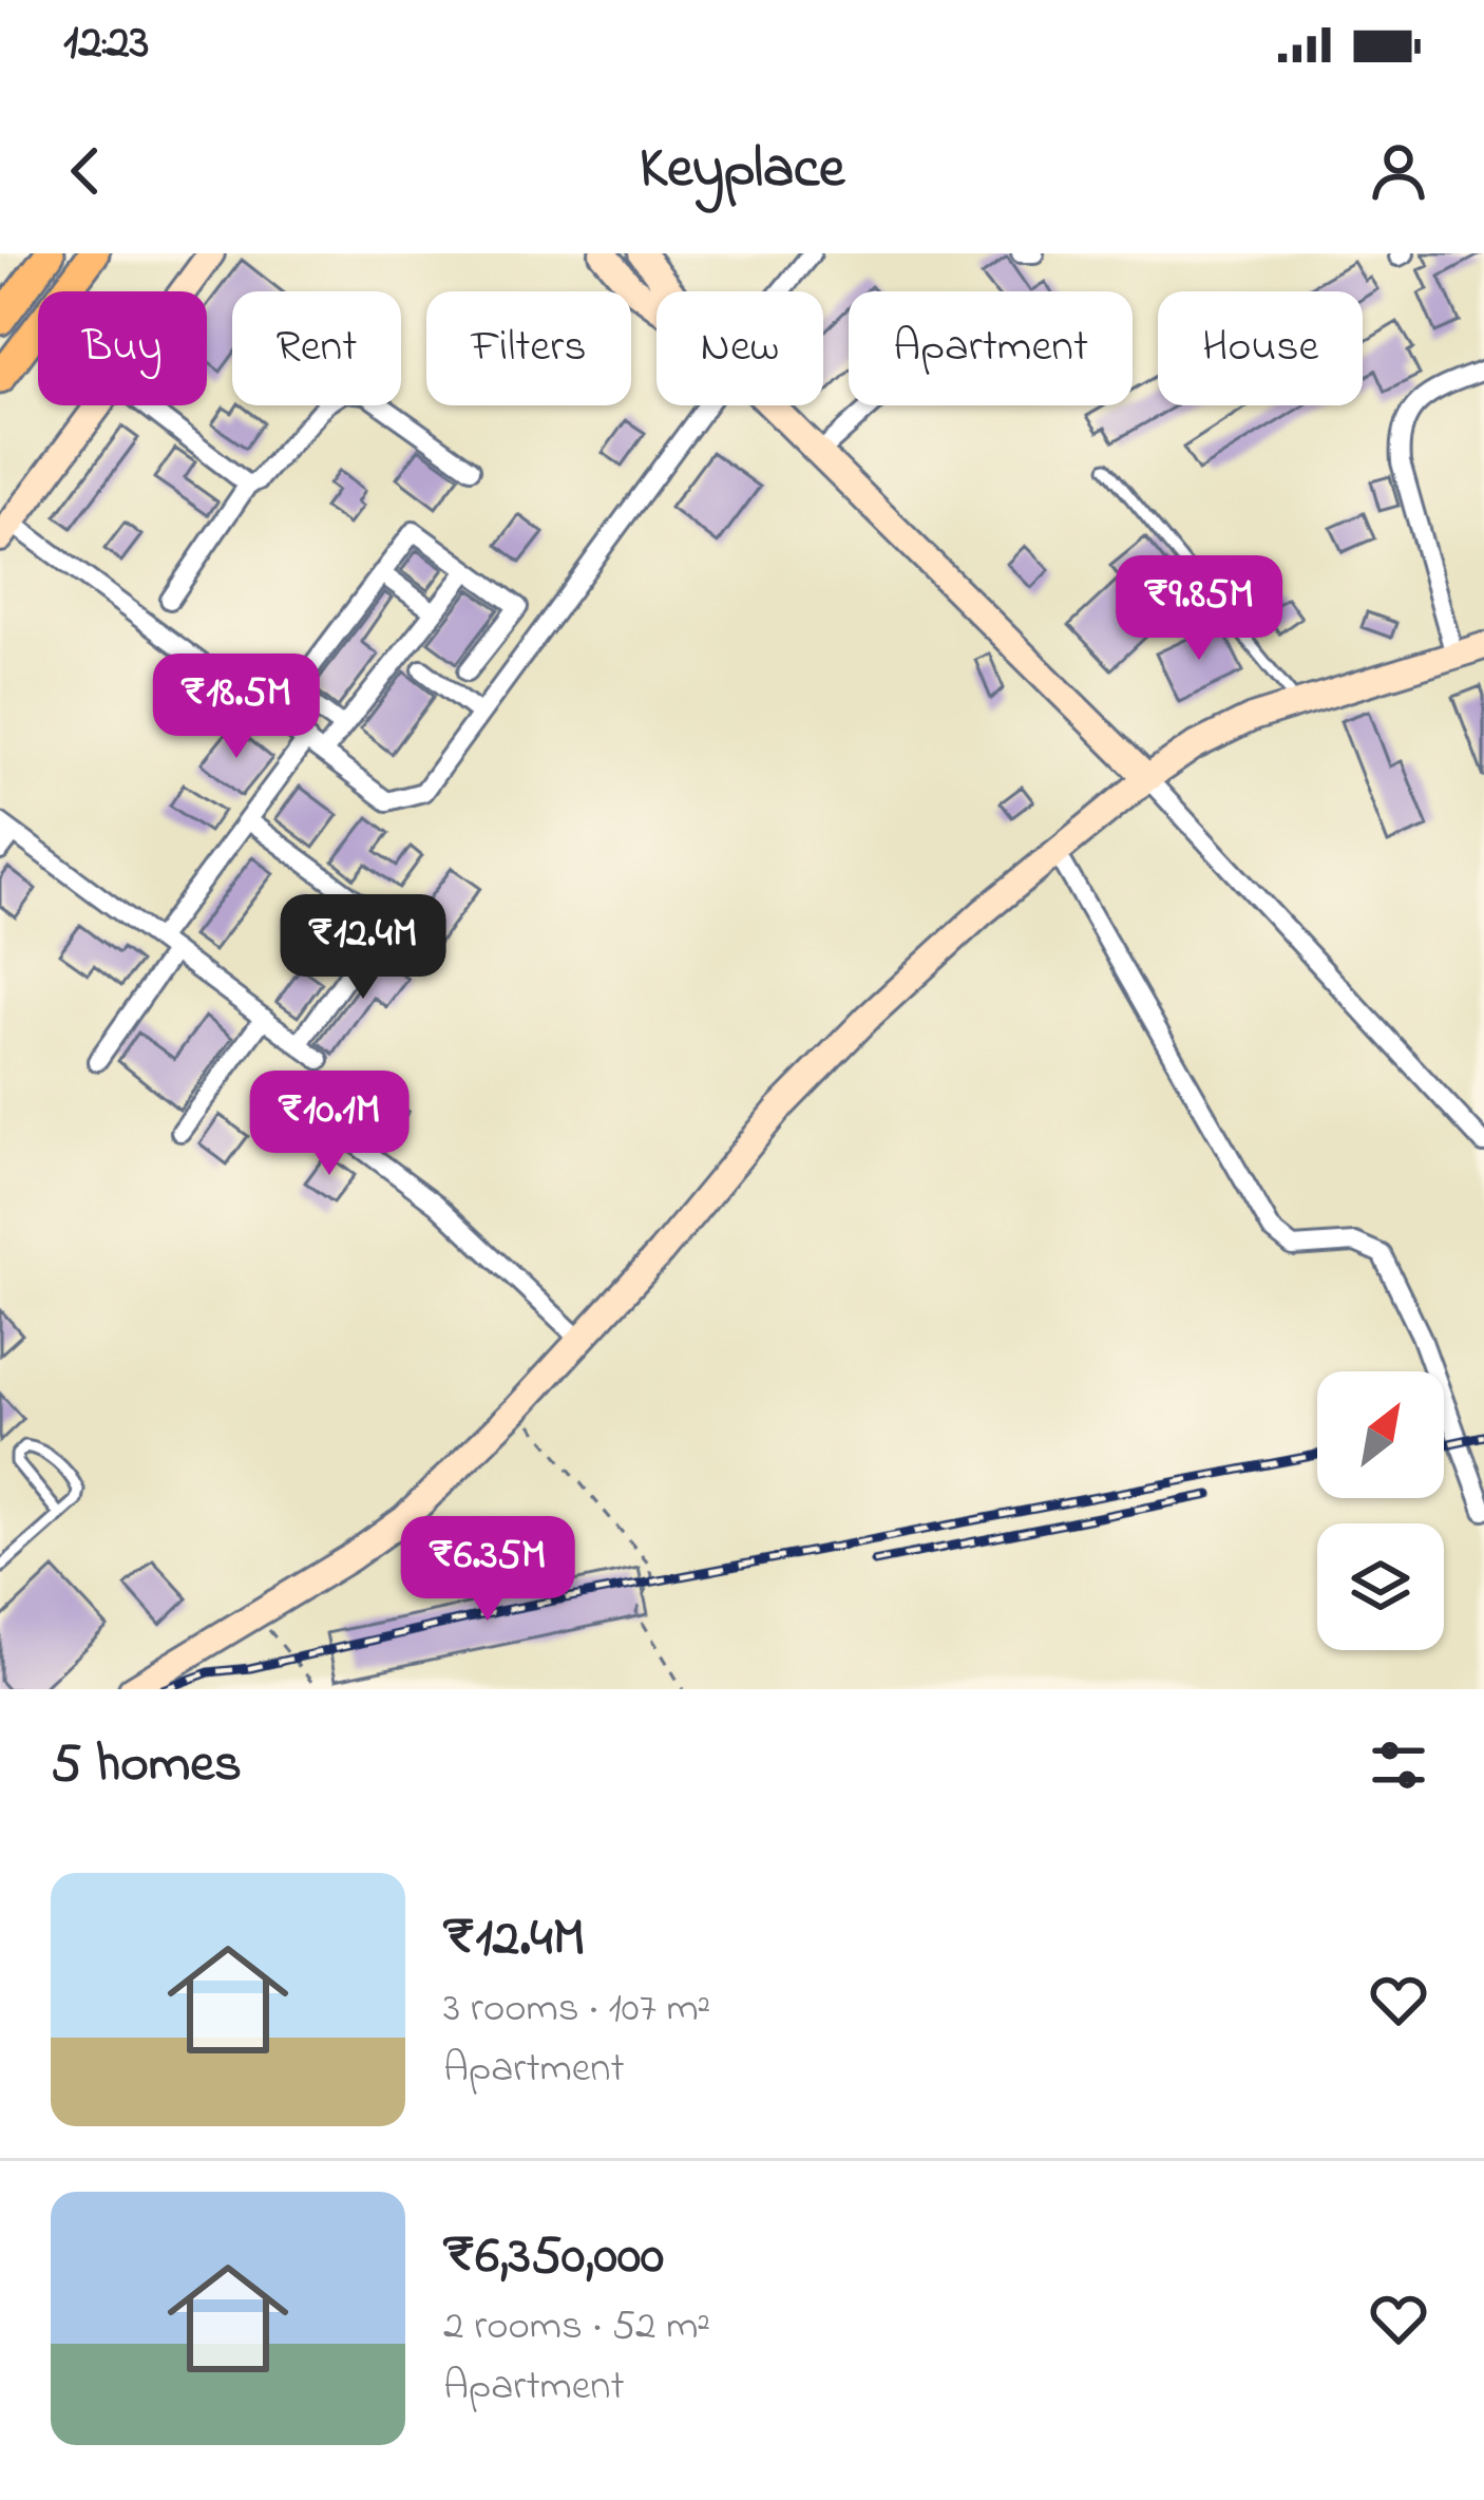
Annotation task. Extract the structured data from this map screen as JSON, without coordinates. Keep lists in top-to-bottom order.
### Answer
{
  "north": "top right",
  "page": {
    "status": "12:23",
    "header": "Keyplace",
    "chip": [
      "Buy",
      "Rent",
      "Filters",
      "New",
      "Apartment",
      "House"
    ],
    "price": [
      "₹9.85M",
      "₹18.5M",
      "₹12.4M",
      "₹10.1M",
      "₹6.35M"
    ],
    "heading": "5 homes",
    "list": [
      {
        "name": "₹12.4M",
        "note": "3 rooms · 107 m² · Apartment"
      },
      {
        "name": "₹6,350,000",
        "note": "2 rooms · 52 m² · Apartment"
      }
    ]
  }
}
